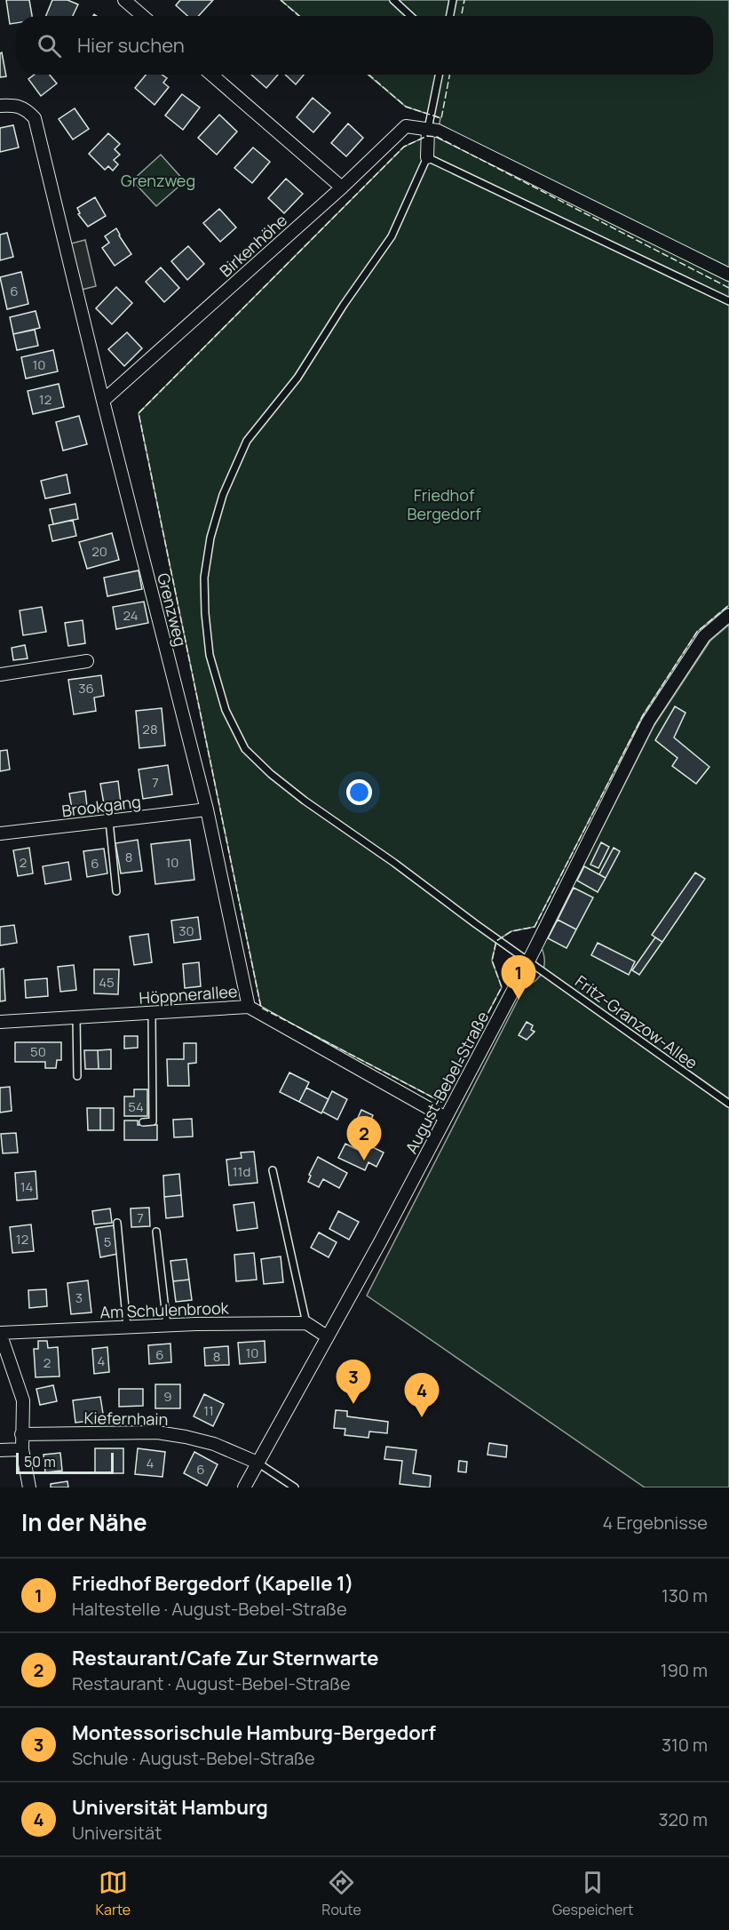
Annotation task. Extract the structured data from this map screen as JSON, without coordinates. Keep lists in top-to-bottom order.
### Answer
{
  "streets": {
    "street": [
      "Birkenhöhe",
      "Grenzweg",
      "Brookgang",
      "Höppnerallee",
      "August-Bebel-Straße",
      "Am Schulenbrook",
      "Kiefernhain"
    ],
    "lane": ["Fritz-Granzow-Allee"]
  },
  "crossings": [
    ["Birkenhöhe", "Grenzweg"],
    ["Grenzweg", "Brookgang"],
    ["Grenzweg", "Höppnerallee"],
    ["Höppnerallee", "August-Bebel-Straße"],
    ["Fritz-Granzow-Allee", "August-Bebel-Straße"],
    ["August-Bebel-Straße", "Kiefernhain"]
  ],
  "parks": ["Grenzweg", "Friedhof Bergedorf"],
  "house_numbers": [
    "6",
    "10",
    "12",
    "20",
    "24",
    "36",
    "28",
    "7",
    "8",
    "2",
    "10",
    "6",
    "30",
    "45",
    "50",
    "54",
    "11d",
    "14",
    "7",
    "12",
    "5",
    "3",
    "10",
    "6",
    "8",
    "4",
    "2",
    "9",
    "11",
    "4",
    "6"
  ],
  "scale_bar": "50 m",
  "page": {
    "search": "Hier suchen",
    "pins": [
      "1",
      "2",
      "3",
      "4"
    ],
    "scale": "50 m",
    "heading": ["In der Nähe", "4 Ergebnisse"],
    "list": [
      {
        "mark": "1",
        "name": "Friedhof Bergedorf (Kapelle 1)",
        "note": "Haltestelle · August-Bebel-Straße",
        "value": "130 m"
      },
      {
        "mark": "2",
        "name": "Restaurant/Cafe Zur Sternwarte",
        "note": "Restaurant · August-Bebel-Straße",
        "value": "190 m"
      },
      {
        "mark": "3",
        "name": "Montessorischule Hamburg-Bergedorf",
        "note": "Schule · August-Bebel-Straße",
        "value": "310 m"
      },
      {
        "mark": "4",
        "name": "Universität Hamburg",
        "note": "Universität",
        "value": "320 m"
      }
    ],
    "nav": ["Karte", "Route", "Gespeichert"]
  }
}
